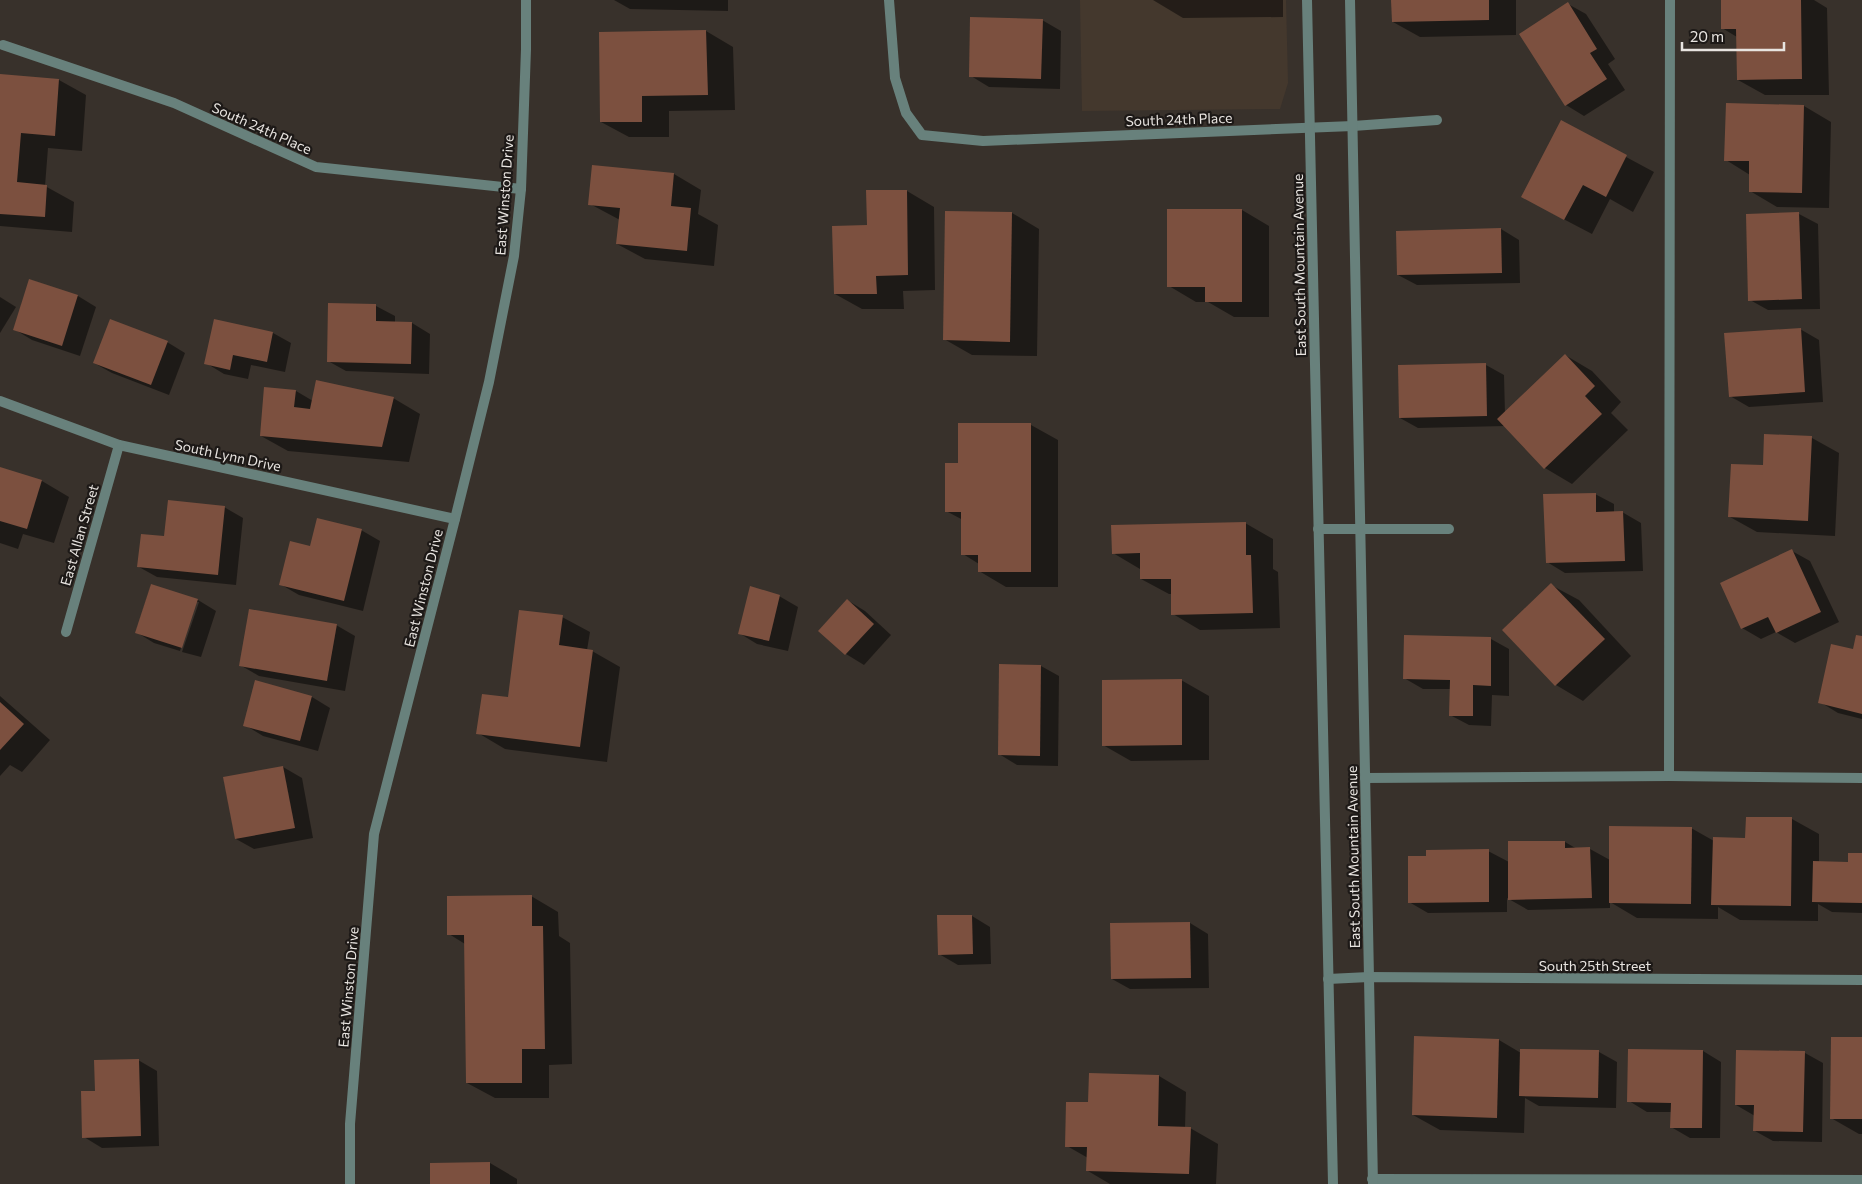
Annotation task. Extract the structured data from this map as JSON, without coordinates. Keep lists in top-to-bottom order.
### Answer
{
  "streets": {
    "street": [
      "South 24th Place",
      "East Winston Drive",
      "East South Mountain Avenue",
      "South Lynn Drive",
      "East Allan Street",
      "South 25th Street"
    ]
  },
  "crossings": [
    ["South 24th Place", "East Winston Drive"],
    ["South 24th Place", "East South Mountain Avenue"],
    ["East Winston Drive", "South Lynn Drive"],
    ["East South Mountain Avenue", "South 25th Street"],
    ["South Lynn Drive", "East Allan Street"]
  ],
  "scale_bar": "20 m"
}
